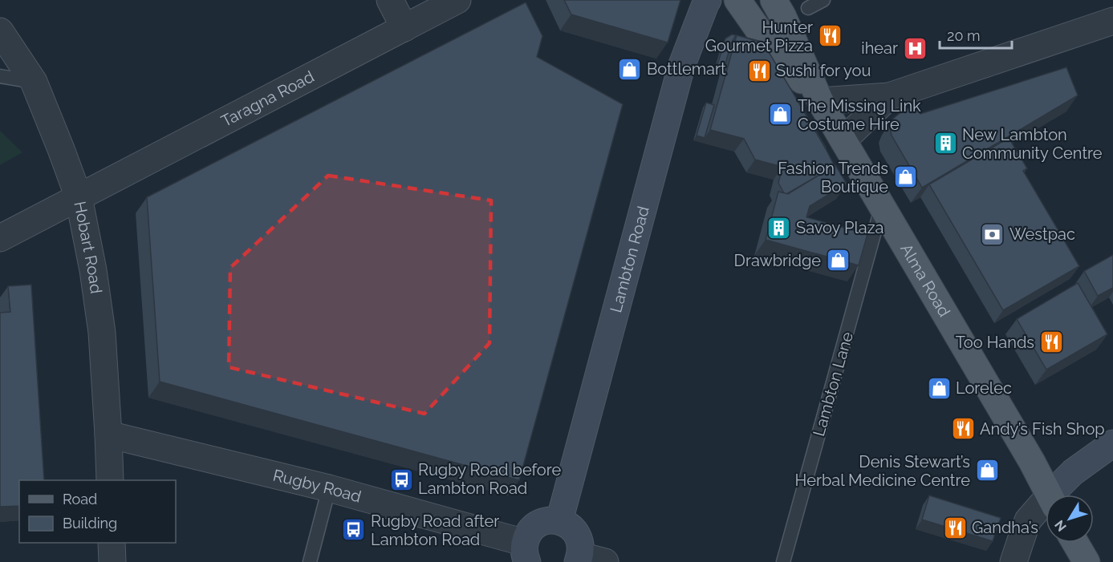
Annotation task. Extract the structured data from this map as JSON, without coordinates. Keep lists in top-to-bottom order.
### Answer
{
  "streets": {
    "main road": ["Lambton Road", "Alma Road"],
    "street": ["Taragna Road", "Hobart Road", "Rugby Road"],
    "lane": ["Lambton Lane"]
  },
  "crossings": [
    ["Taragna Road", "Hobart Road"],
    ["Hobart Road", "Rugby Road"],
    ["Alma Road", "Lambton Lane"]
  ],
  "places": {
    "restaurant": [
      "Hunter Gourmet Pizza",
      "Sushi for you",
      "Too Hands",
      "Andy’s Fish Shop",
      "Gandha’s"
    ],
    "hospital": ["ihear"],
    "shop": [
      "Bottlemart",
      "The Missing Link Costume Hire",
      "Fashion Trends Boutique",
      "Drawbridge",
      "Lorelec",
      "Denis Stewart’s Herbal Medicine Centre"
    ],
    "building": ["New Lambton Community Centre", "Savoy Plaza"],
    "bank": ["Westpac"],
    "bus stop": ["Rugby Road before Lambton Road", "Rugby Road after Lambton Road"]
  },
  "legend": ["Road", "Building"],
  "scale_bar": "20 m",
  "north": "bottom left"
}
